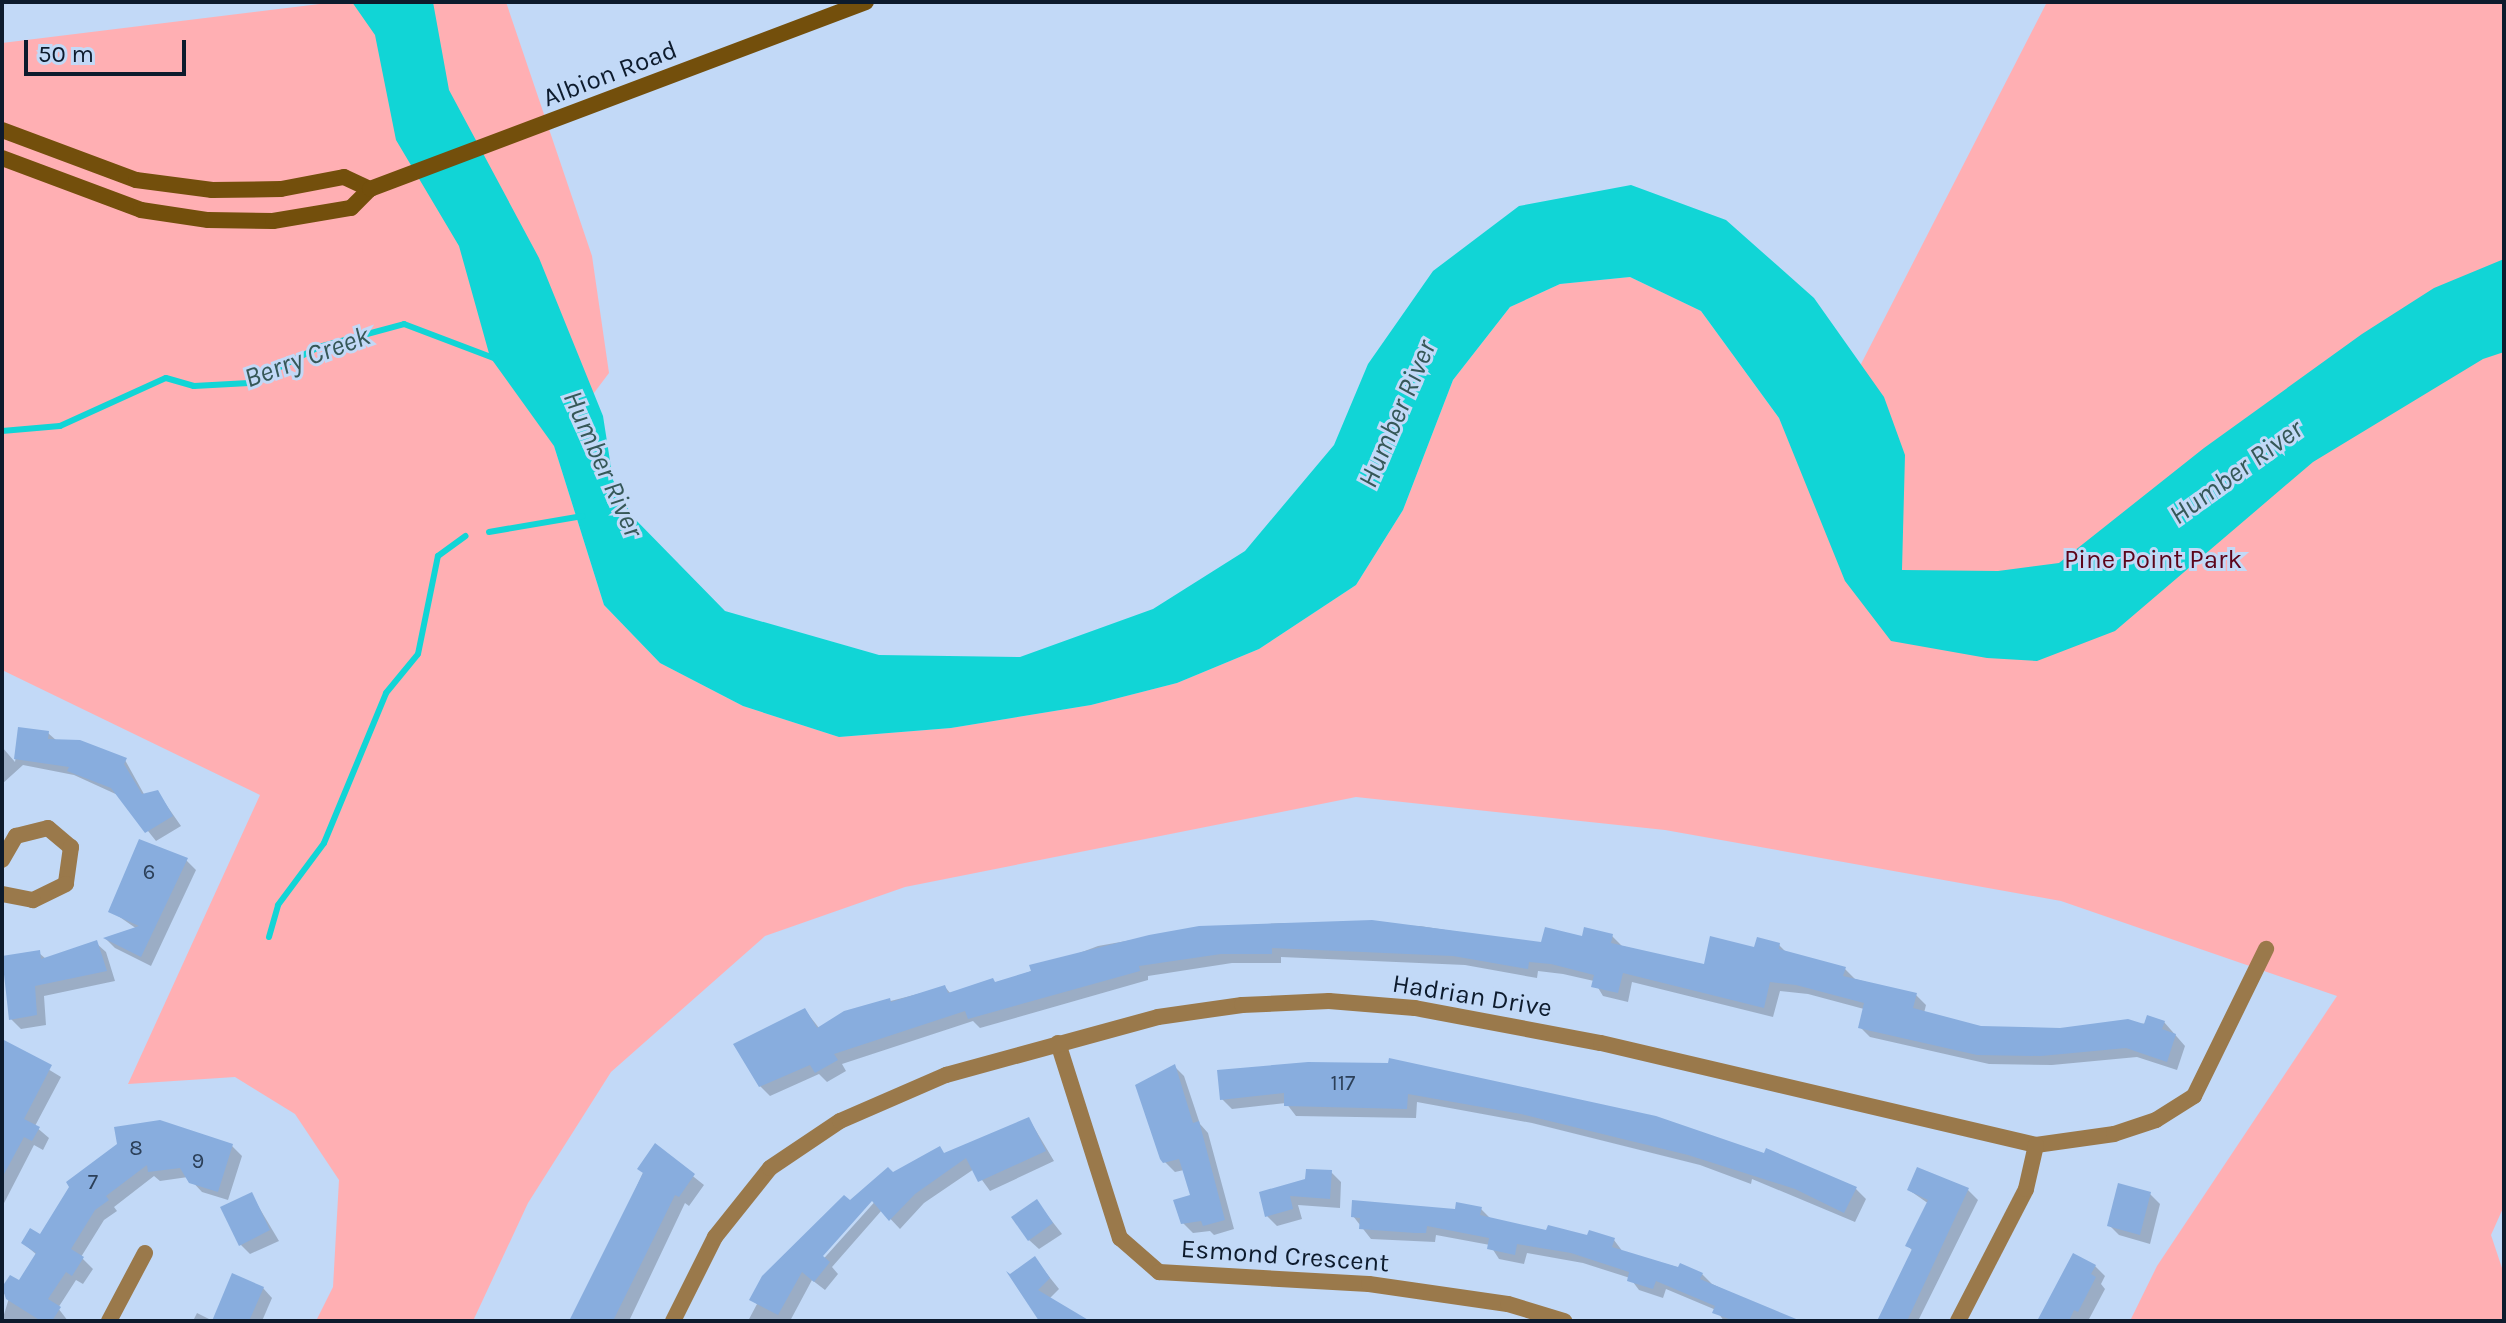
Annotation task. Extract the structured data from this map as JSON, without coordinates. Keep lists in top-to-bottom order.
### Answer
{
  "streets": {
    "main road": ["Albion Road"],
    "street": ["Hadrian Drive", "Esmond Crescent"]
  },
  "crossings": [
    ["Hadrian Drive", "Esmond Crescent"]
  ],
  "water": ["Berry Creek", "Humber River"],
  "parks": ["Pine Point Park"],
  "house_numbers": [
    "6",
    "117",
    "8",
    "9",
    "7"
  ],
  "scale_bar": "50 m"
}
